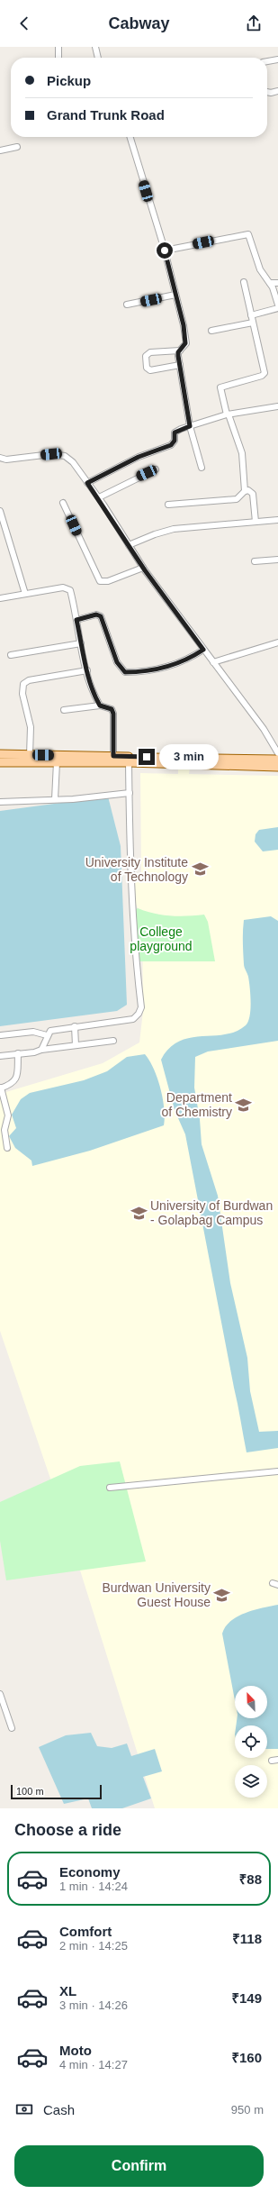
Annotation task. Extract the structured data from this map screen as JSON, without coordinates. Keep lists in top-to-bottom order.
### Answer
{
  "parks": ["College playground"],
  "places": {
    "school or university": [
      "University Institute of Technology",
      "Department of Chemistry",
      "University of Burdwan - Golapbag Campus",
      "Burdwan University Guest House"
    ]
  },
  "scale_bar": "100 m",
  "north": "top left",
  "page": {
    "header": "Cabway",
    "banner": ["Pickup", "Grand Trunk Road"],
    "bubble": "3 min",
    "scale": "100 m",
    "heading": "Choose a ride",
    "list": [
      {
        "name": "Economy",
        "note": "1 min · 14:24",
        "value": "₹88"
      },
      {
        "name": "Comfort",
        "note": "2 min · 14:25",
        "value": "₹118"
      },
      {
        "name": "XL",
        "note": "3 min · 14:26",
        "value": "₹149"
      },
      {
        "name": "Moto",
        "note": "4 min · 14:27",
        "value": "₹160"
      }
    ],
    "pay": ["Cash", "950 m"],
    "buttons": "Confirm"
  }
}
